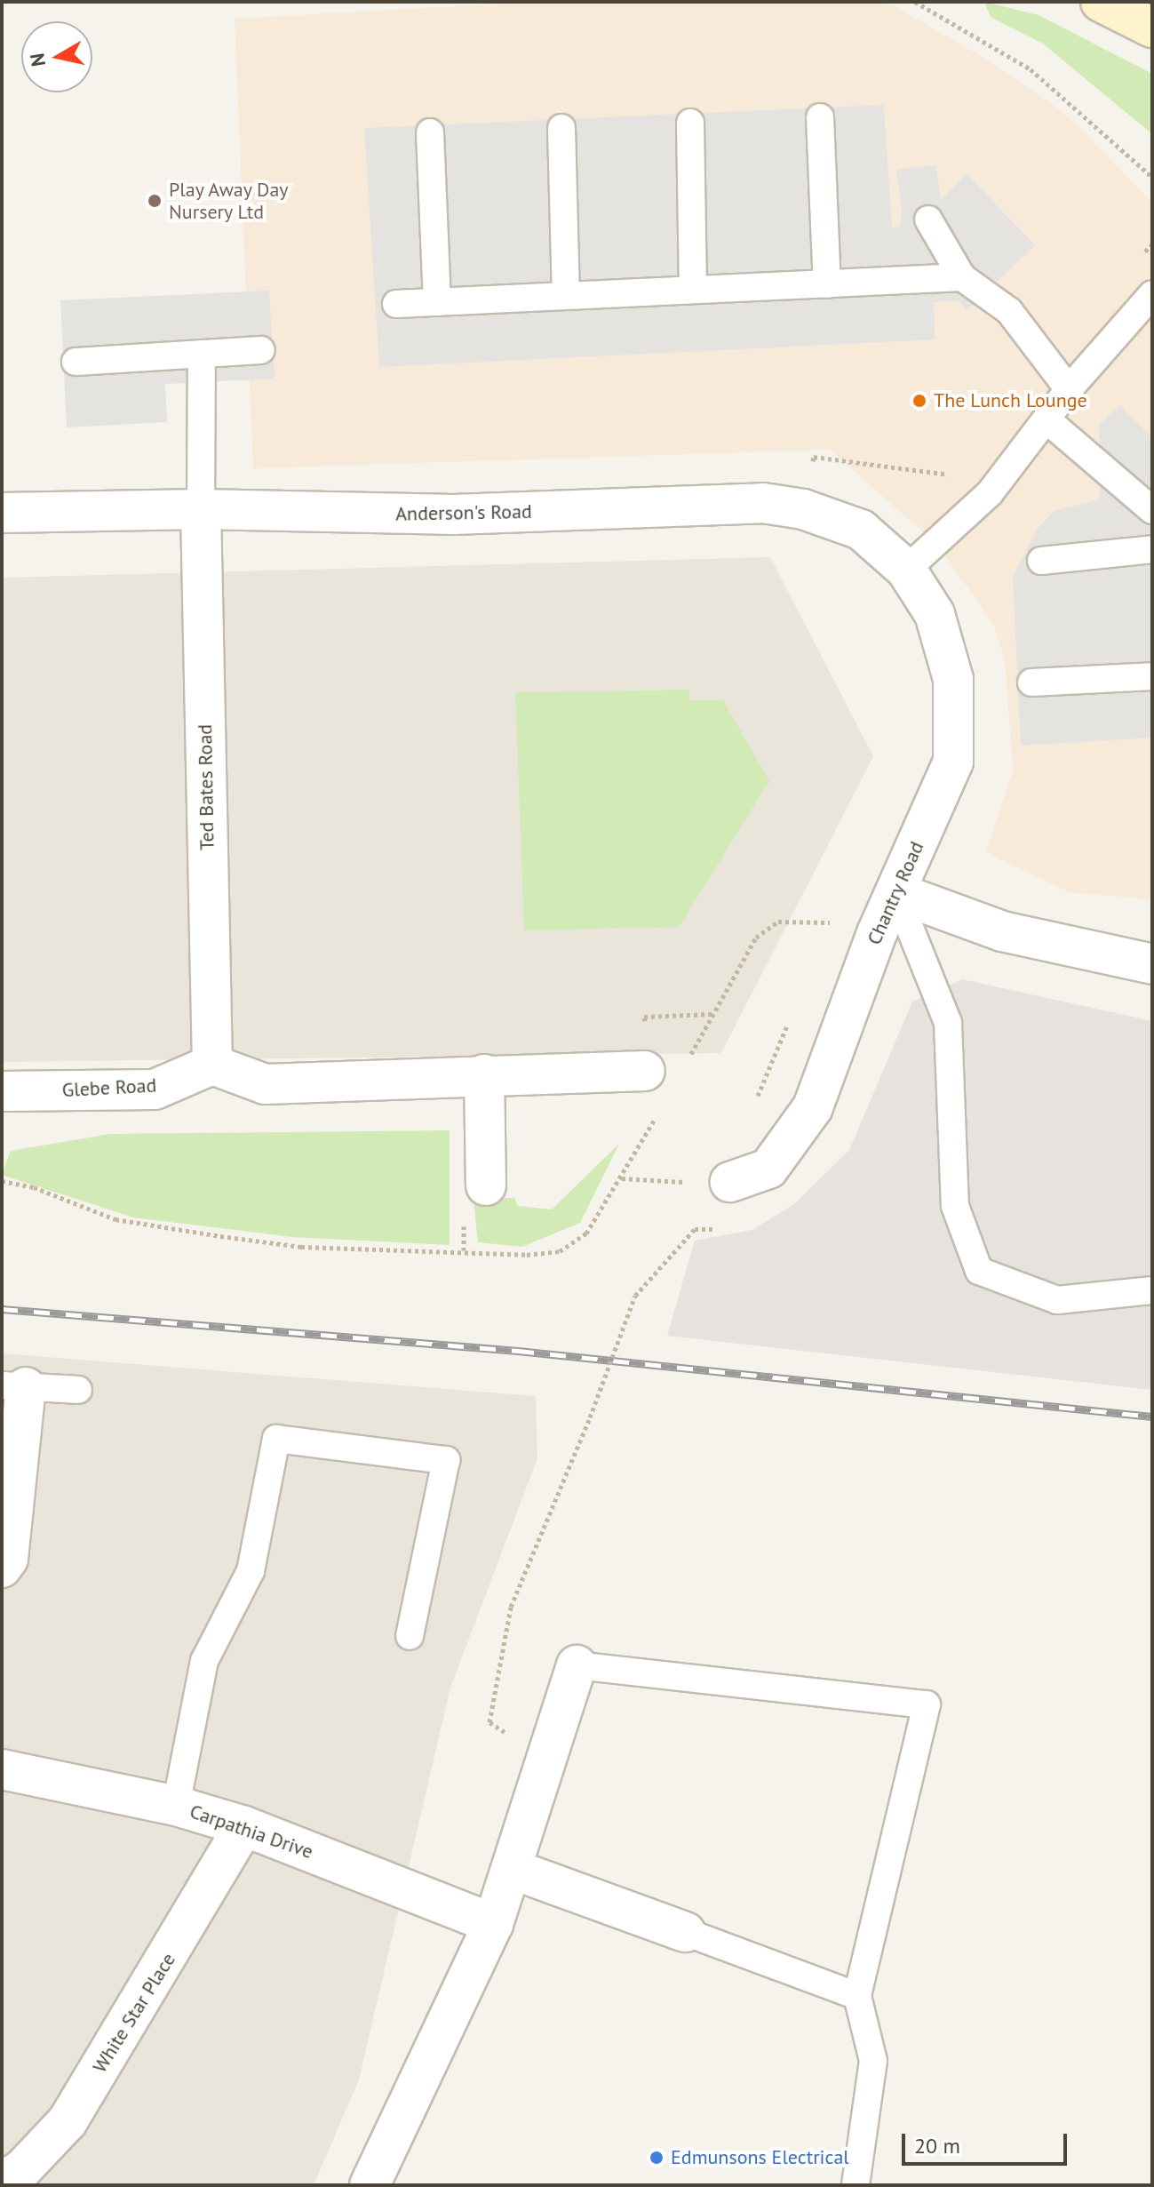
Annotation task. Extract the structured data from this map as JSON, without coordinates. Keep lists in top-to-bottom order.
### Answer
{
  "streets": {
    "street": [
      "Anderson's Road",
      "Ted Bates Road",
      "Chantry Road",
      "Glebe Road",
      "Carpathia Drive",
      "White Star Place"
    ]
  },
  "crossings": [
    ["Anderson's Road", "Ted Bates Road"],
    ["Anderson's Road", "Chantry Road"],
    ["Ted Bates Road", "Glebe Road"],
    ["Carpathia Drive", "White Star Place"]
  ],
  "places": ["Play Away Day Nursery Ltd", "The Lunch Lounge", "Edmunsons Electrical"],
  "scale_bar": "20 m",
  "north": "left"
}
